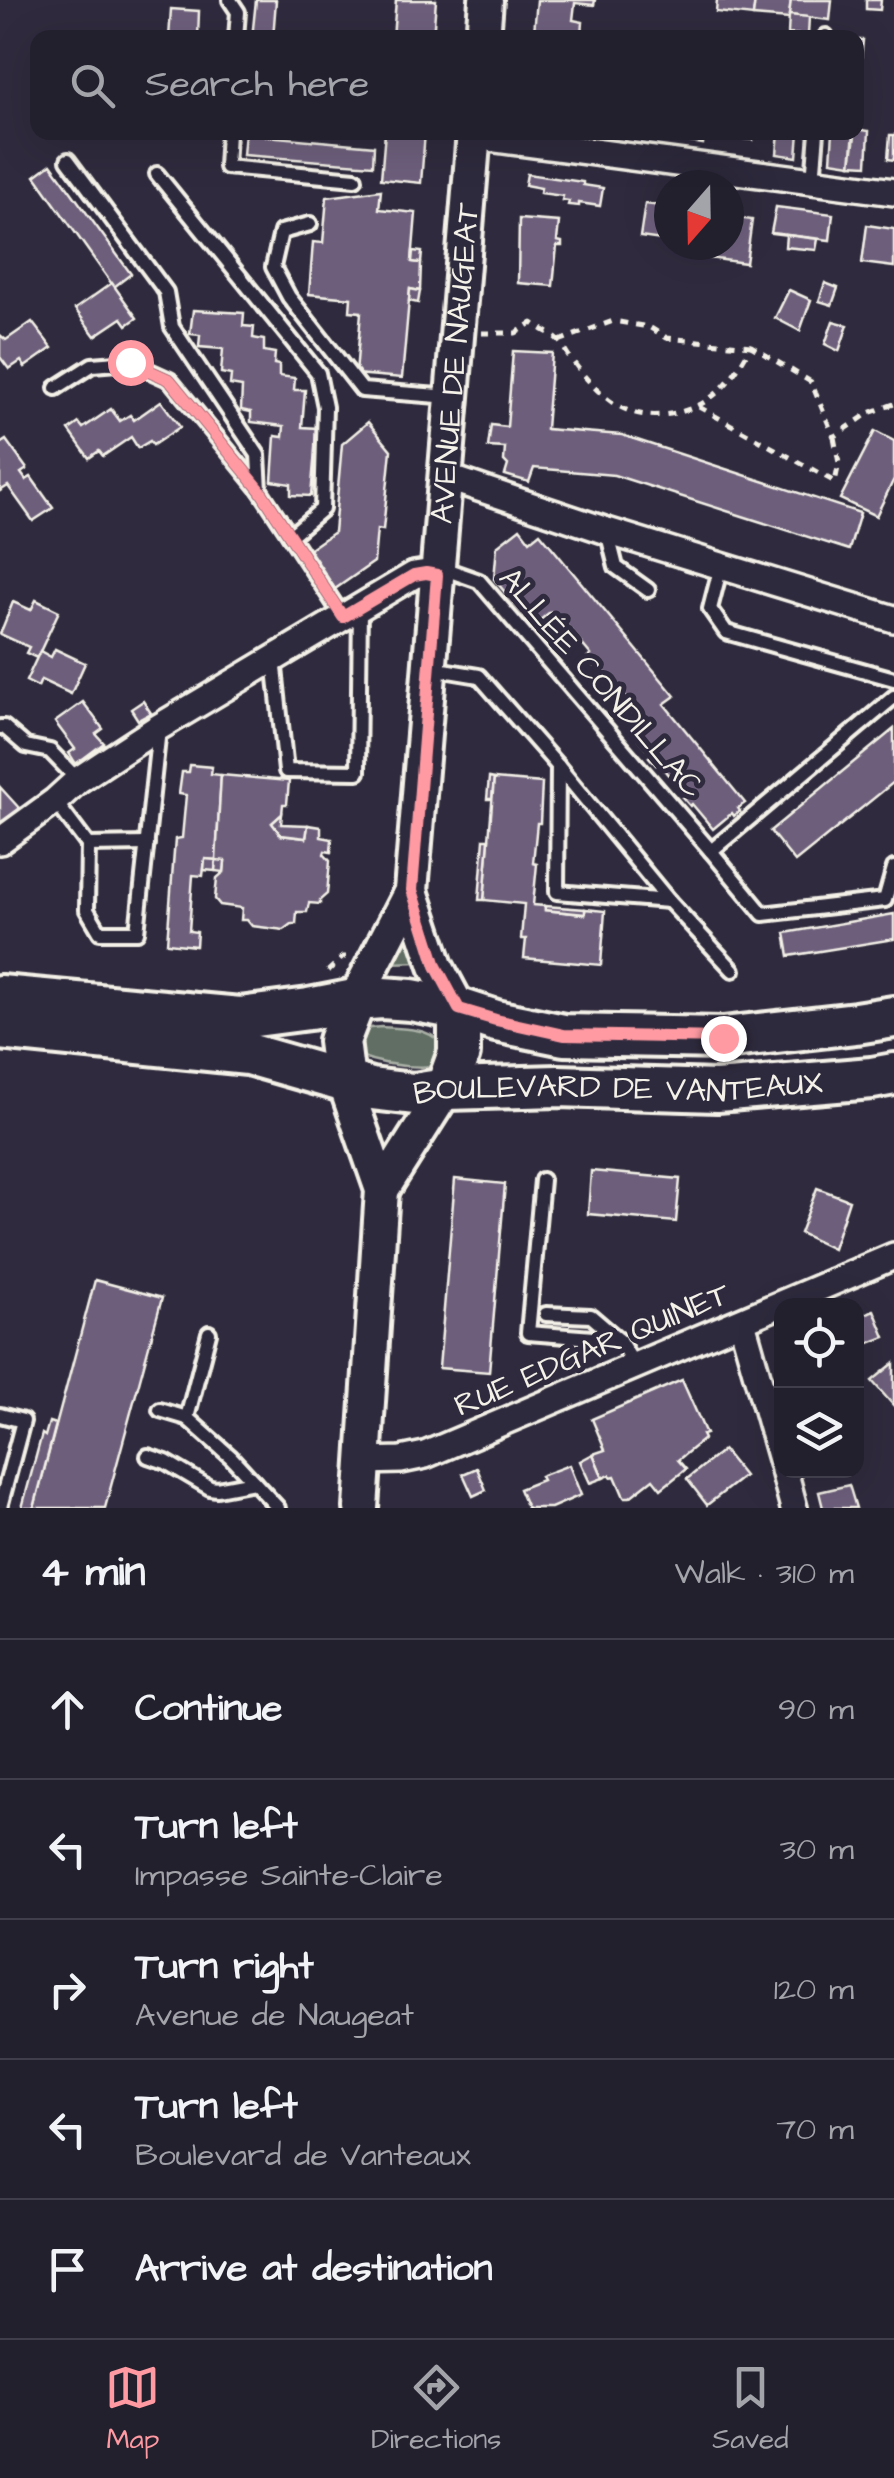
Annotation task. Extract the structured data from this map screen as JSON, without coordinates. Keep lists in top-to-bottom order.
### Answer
{
  "streets": {
    "main road": ["AVENUE DE NAUGEAT", "BOULEVARD DE VANTEAUX"],
    "street": ["RUE EDGAR QUINET"],
    "lane": ["ALLÉE CONDILLAC"]
  },
  "crossings": [
    ["AVENUE DE NAUGEAT", "ALLÉE CONDILLAC"],
    ["AVENUE DE NAUGEAT", "BOULEVARD DE VANTEAUX"],
    ["AVENUE DE NAUGEAT", "RUE EDGAR QUINET"]
  ],
  "north": "bottom",
  "page": {
    "search": "Search here",
    "heading": ["4 min", "Walk · 310 m"],
    "list": [
      ["Continue", "90 m"],
      ["Turn left", "Impasse Sainte-Claire", "30 m"],
      ["Turn right", "Avenue de Naugeat", "120 m"],
      ["Turn left", "Boulevard de Vanteaux", "70 m"],
      "Arrive at destination"
    ],
    "nav": ["Map", "Directions", "Saved"]
  }
}
